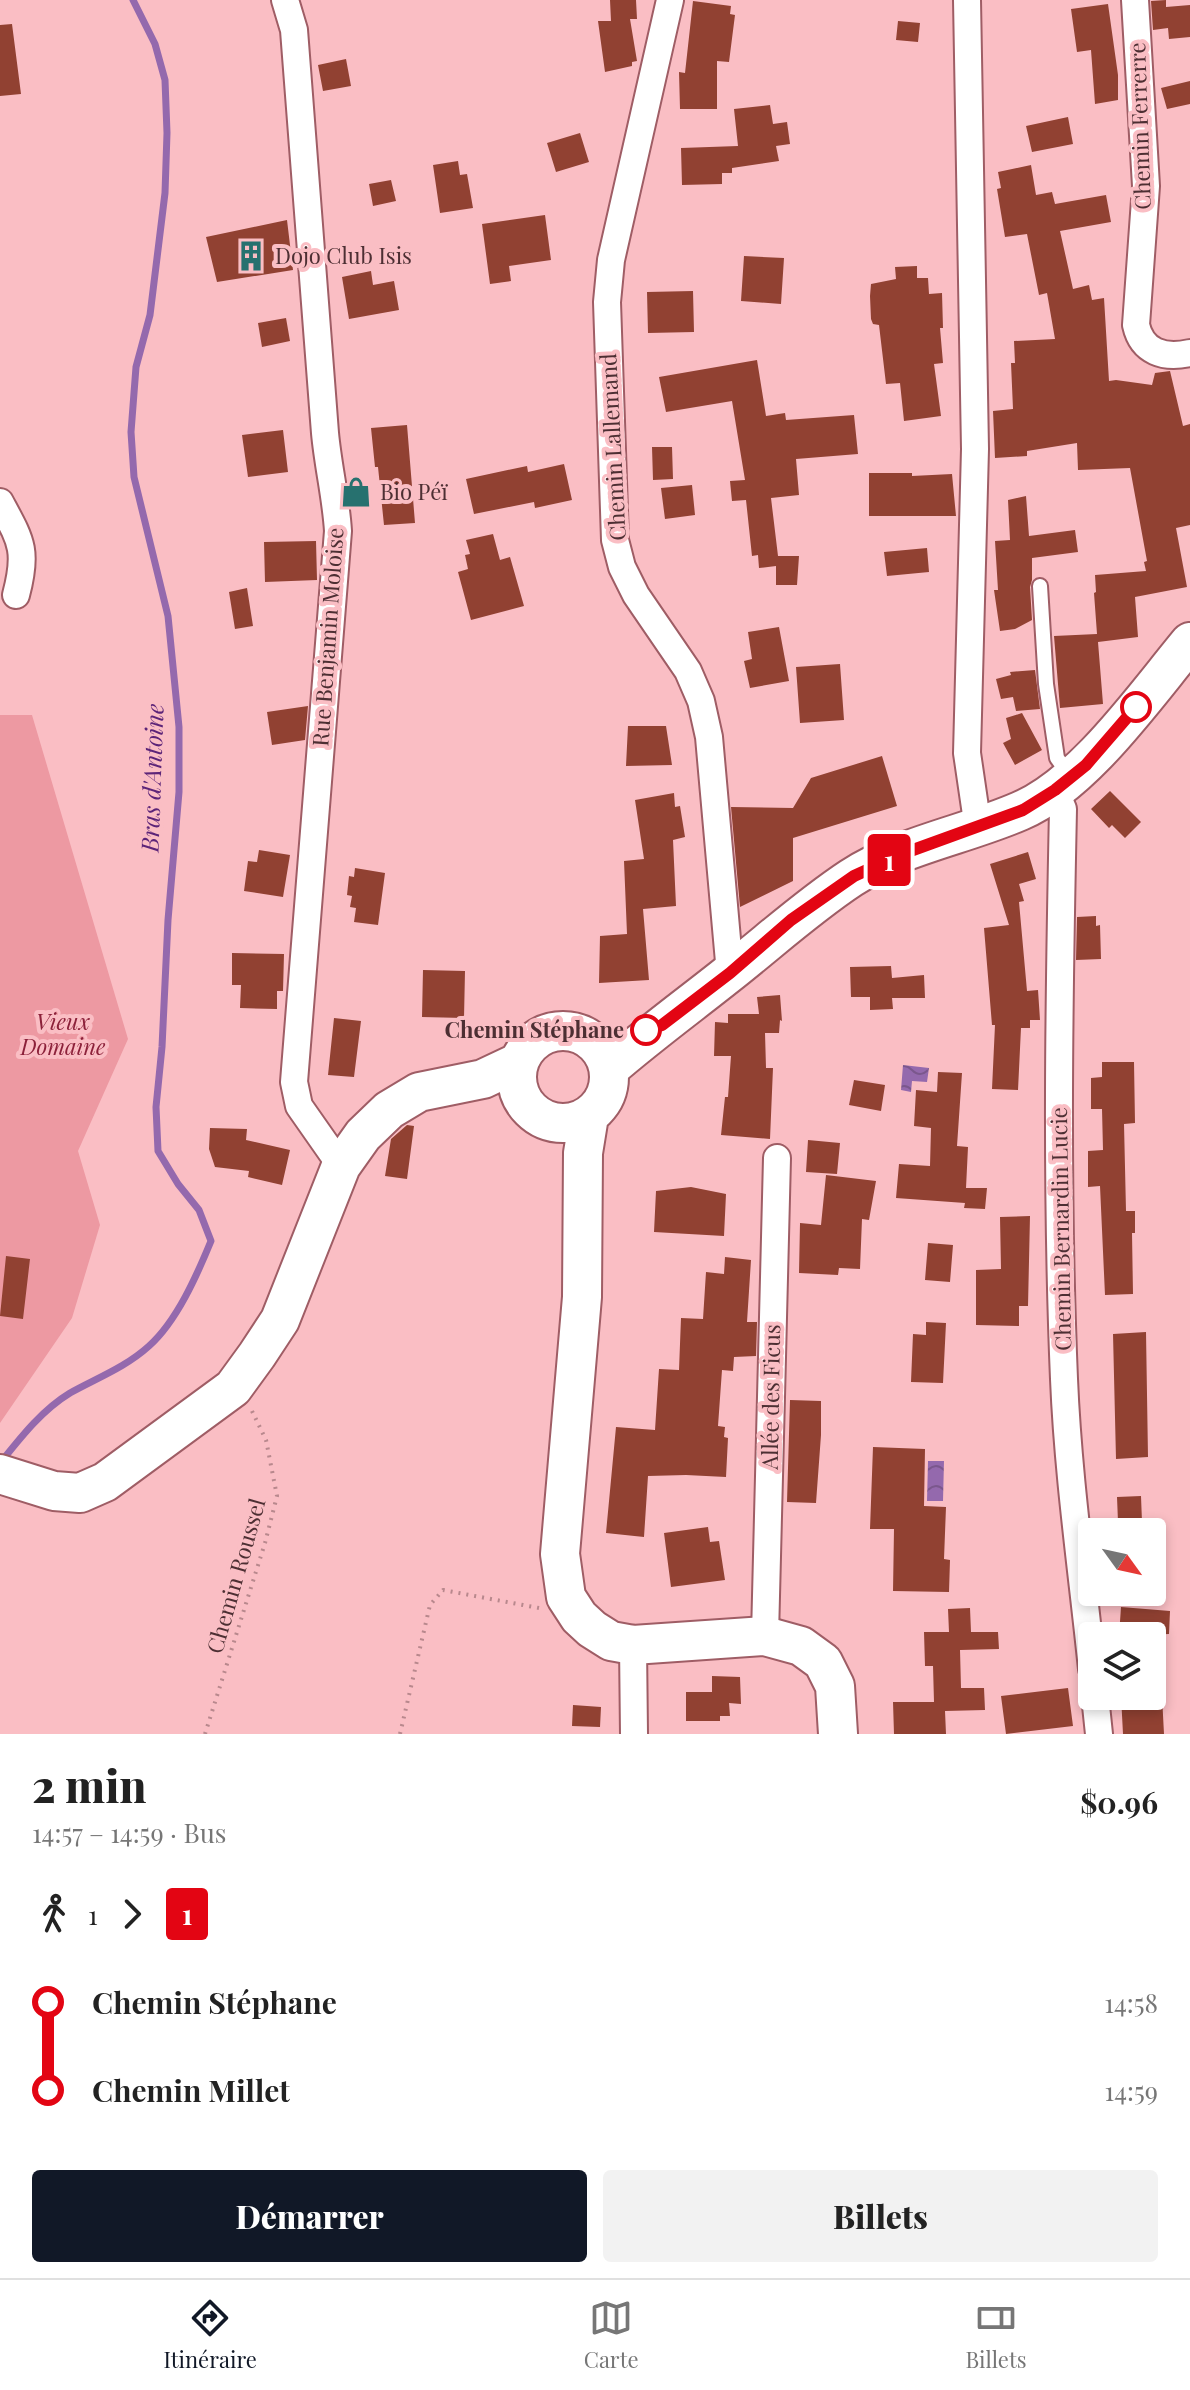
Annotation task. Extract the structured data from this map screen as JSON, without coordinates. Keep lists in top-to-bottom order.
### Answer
{
  "streets": {
    "street": [
      "Chemin Ferrerre",
      "Chemin Lallemand",
      "Rue Benjamin Moloise",
      "Chemin Bernardin Lucie",
      "Allée des Ficus"
    ],
    "path": ["Chemin Roussel"]
  },
  "water": ["Bras d'Antoine"],
  "parks": ["Vieux Domaine"],
  "places": {
    "building": ["Dojo Club Isis"],
    "shop": ["Bio Péï"],
    "other": ["Chemin Stéphane"]
  },
  "lines": ["bus line 1"],
  "north": "bottom right",
  "page": {
    "on_map": "1",
    "heading": ["2 min", "14:57 – 14:59 · Bus", "$0.96"],
    "legs": ["1", "1"],
    "list": [
      {
        "name": "Chemin Stéphane",
        "value": "14:58"
      },
      {
        "name": "Chemin Millet",
        "value": "14:59"
      }
    ],
    "buttons": ["Démarrer", "Billets"],
    "tabs": ["Itinéraire", "Carte", "Billets"]
  }
}
